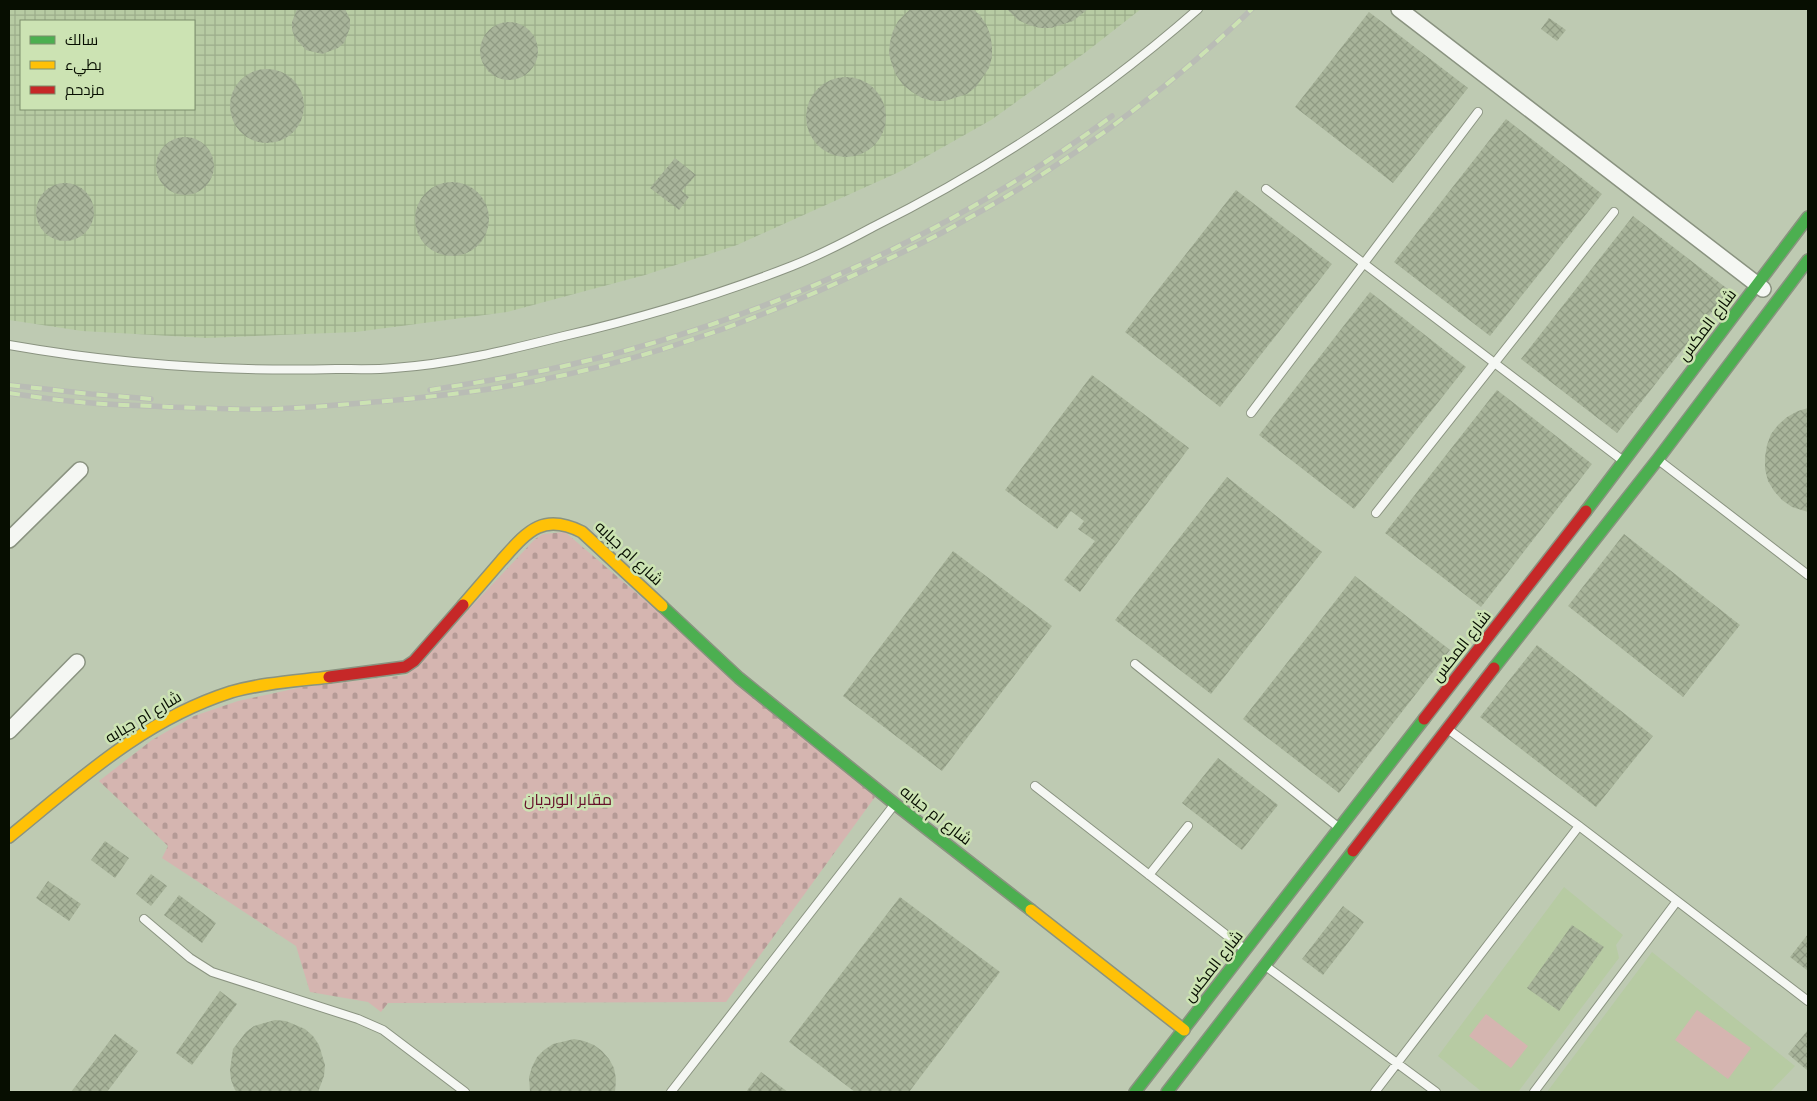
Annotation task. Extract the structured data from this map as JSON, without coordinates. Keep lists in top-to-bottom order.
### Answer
{
  "streets": {
    "main road": ["شارع المكس", "شارع ام جبابه"]
  },
  "crossings": [
    ["شارع المكس", "شارع ام جبابه"]
  ],
  "parks": ["مقابر الورديان"],
  "legend": ["سالك", "بطيء", "مزدحم"]
}
